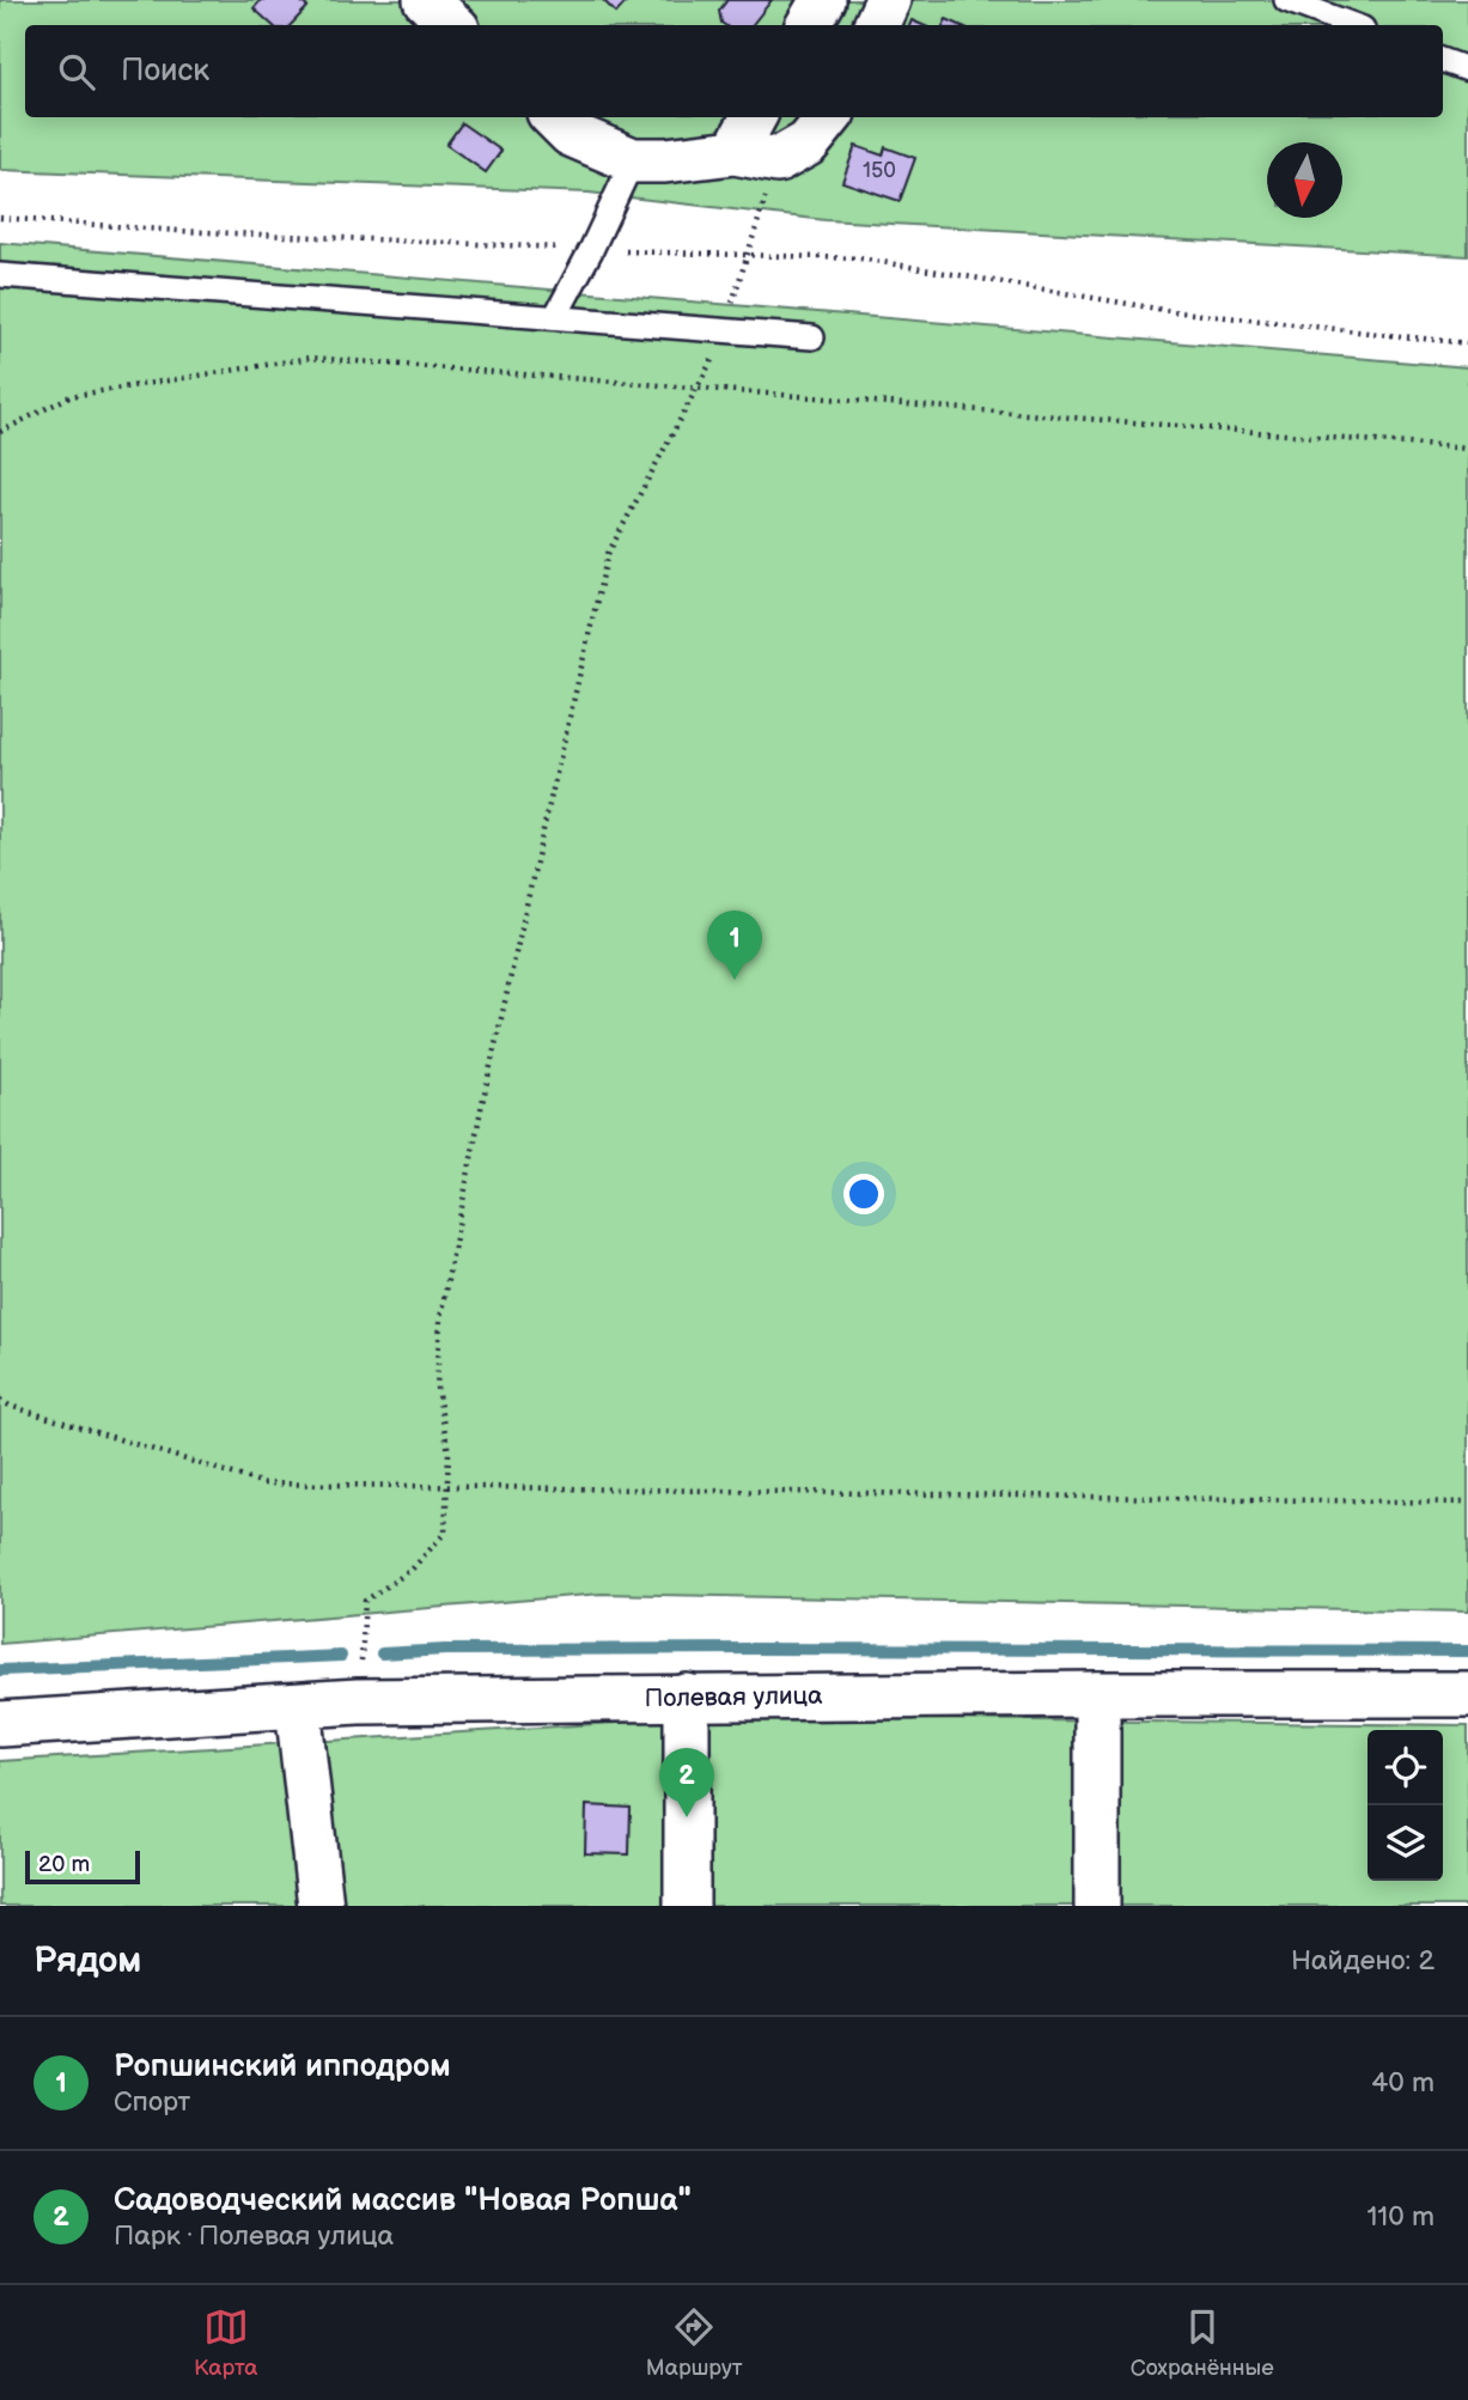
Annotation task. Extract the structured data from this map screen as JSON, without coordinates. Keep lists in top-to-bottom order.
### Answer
{
  "streets": {
    "street": ["Полевая улица"]
  },
  "house_numbers": ["150"],
  "scale_bar": "20 m",
  "north": "bottom",
  "page": {
    "search": "Поиск",
    "pins": ["1", "2"],
    "scale": "20 m",
    "heading": ["Рядом", "Найдено: 2"],
    "list": [
      {
        "mark": "1",
        "name": "Ропшинский ипподром",
        "note": "Спорт",
        "value": "40 m"
      },
      {
        "mark": "2",
        "name": "Садоводческий массив \"Новая Ропша\"",
        "note": "Парк · Полевая улица",
        "value": "110 m"
      }
    ],
    "nav": ["Карта", "Маршрут", "Сохранённые"]
  }
}
